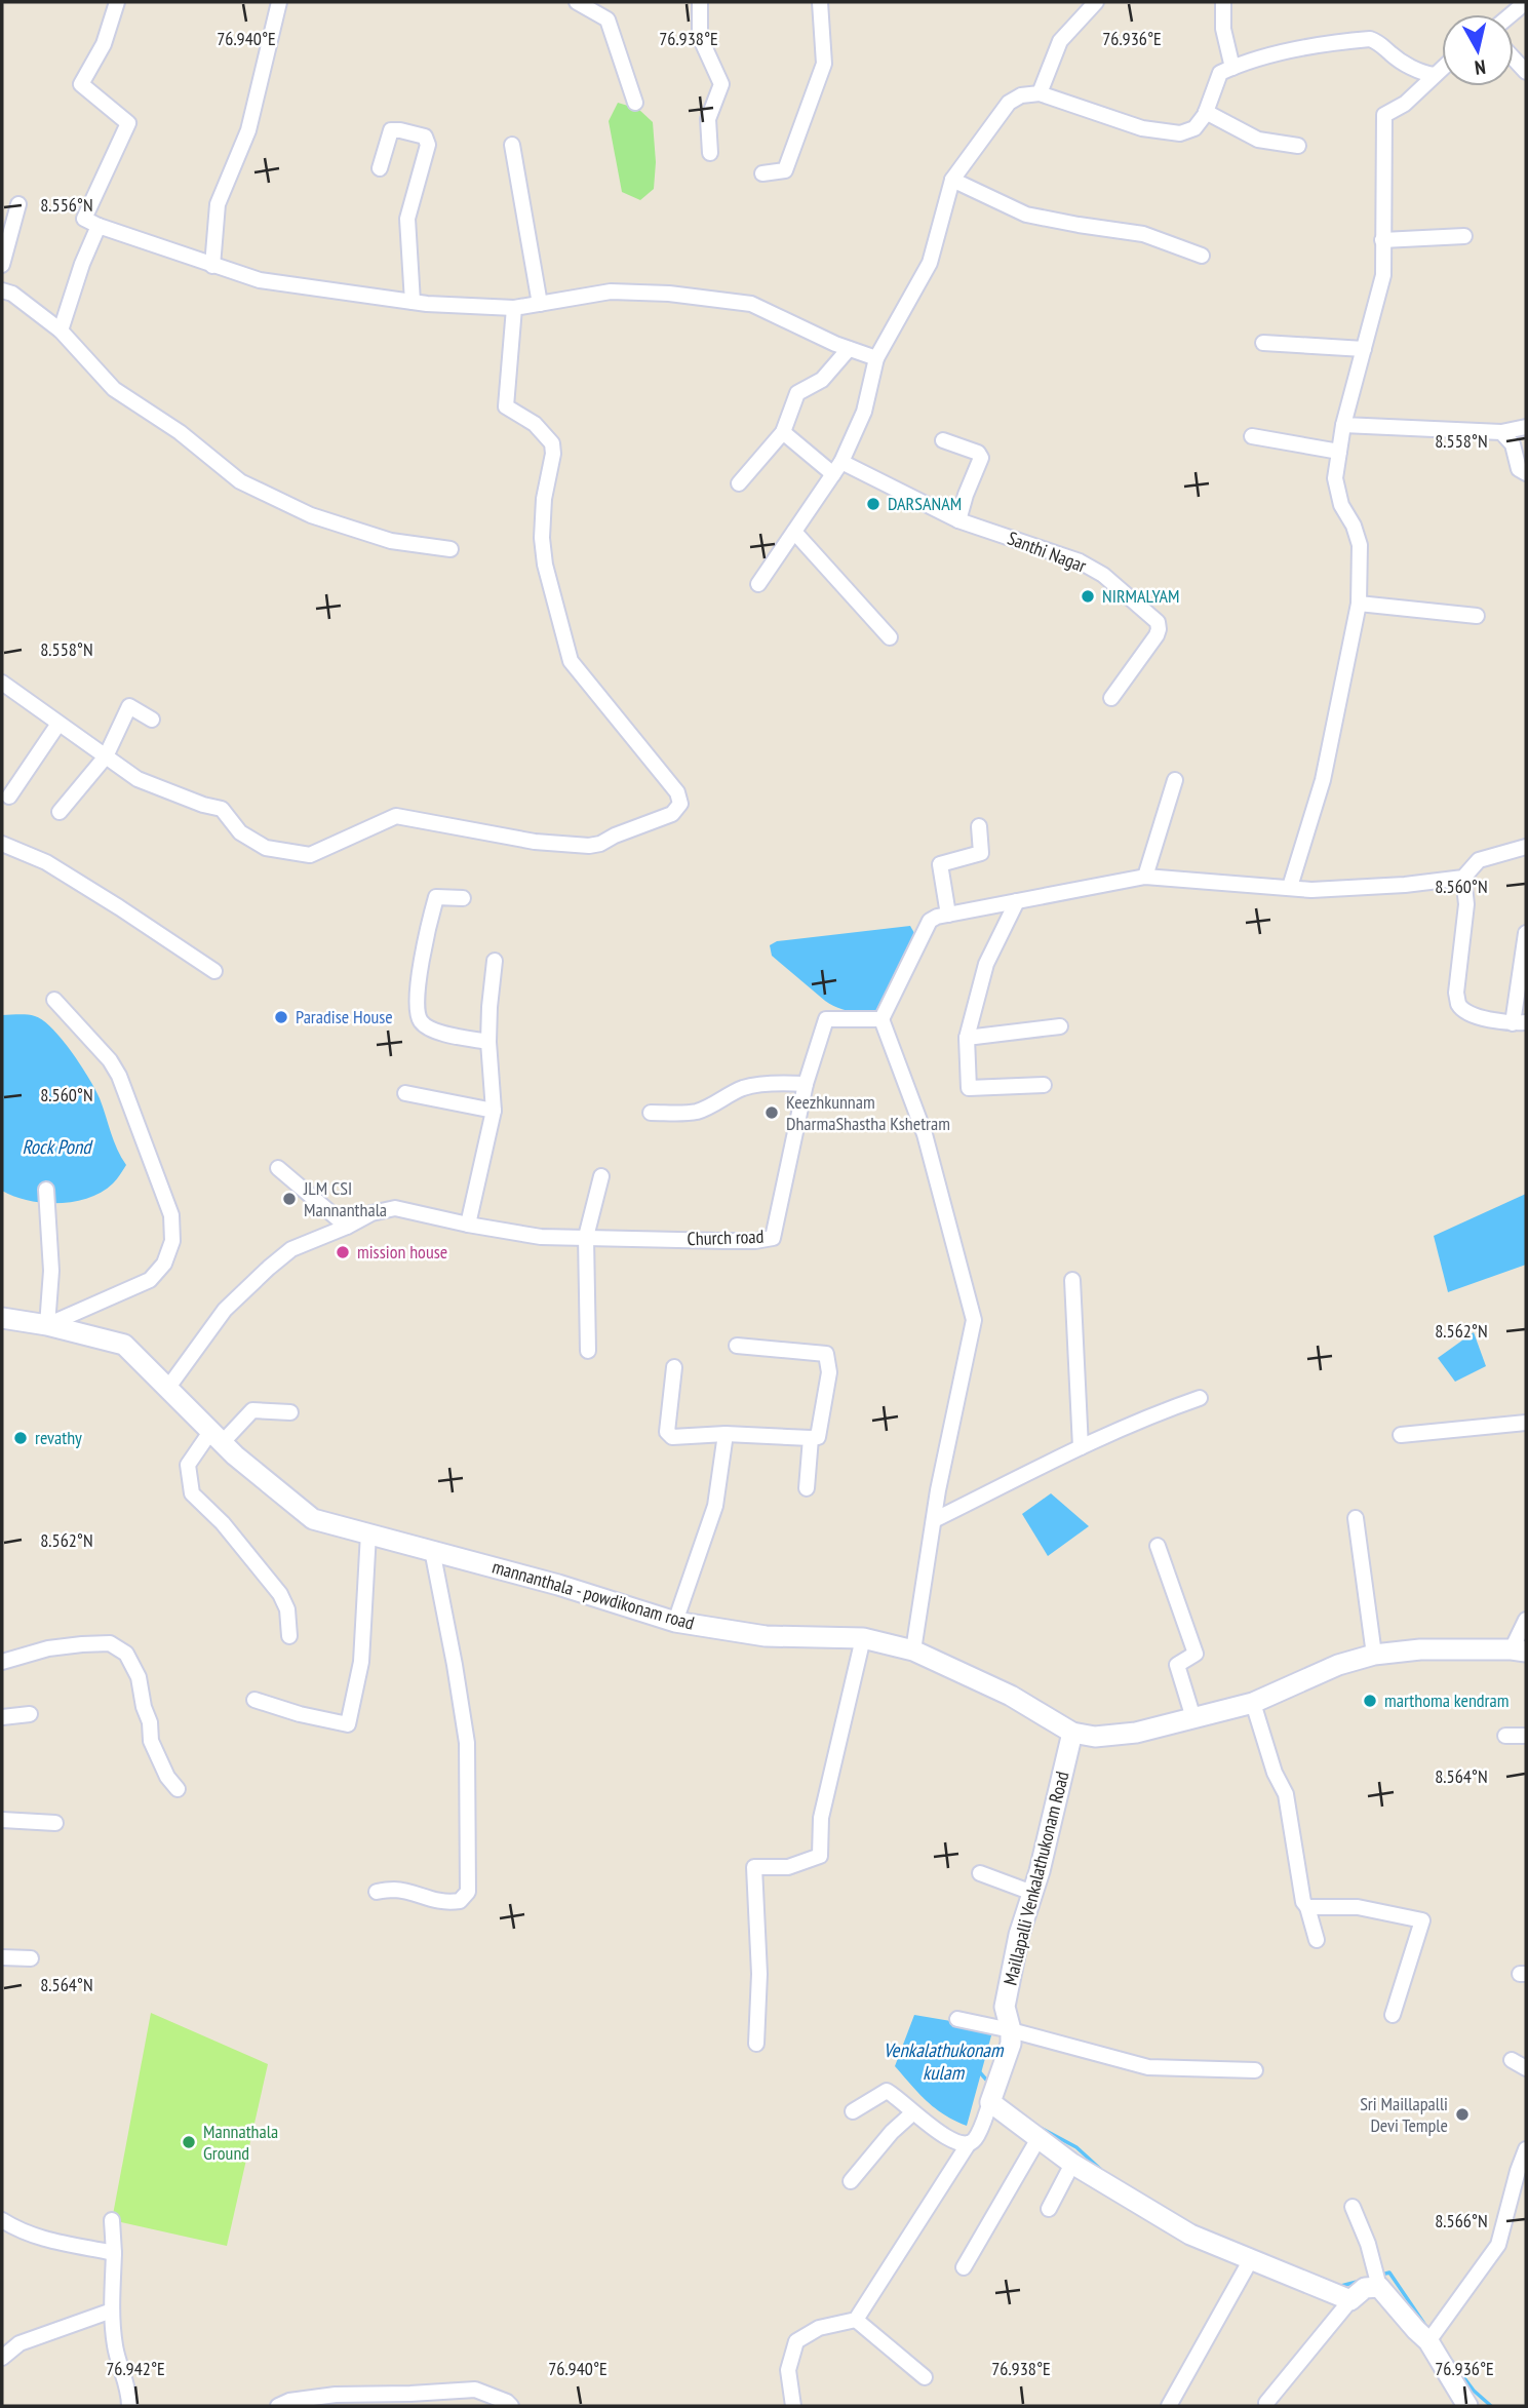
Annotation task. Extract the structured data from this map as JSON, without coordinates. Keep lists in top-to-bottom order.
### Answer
{
  "streets": {
    "main road": ["mannanthala - powdikonam road", "Maillapalli Venkalathukonam Road"],
    "street": ["Santhi Nagar", "Church road"]
  },
  "crossings": [
    ["Church road", "mannanthala - powdikonam road"],
    ["mannanthala - powdikonam road", "Maillapalli Venkalathukonam Road"]
  ],
  "water": ["Rock Pond", "Venkalathukonam kulam"],
  "places": [
    "DARSANAM",
    "NIRMALYAM",
    "Paradise House",
    "Keezhkunnam DharmaShastha Kshetram",
    "JLM CSI Mannanthala",
    "mission house",
    "revathy",
    "marthoma kendram",
    "Sri Maillapalli Devi Temple",
    "Mannathala Ground"
  ],
  "north": "bottom",
  "coordinates": [
    "76.940°E",
    "76.938°E",
    "76.936°E",
    "8.556°N",
    "8.558°N",
    "8.560°N",
    "8.562°N",
    "8.564°N",
    "8.566°N",
    "76.942°E"
  ]
}
